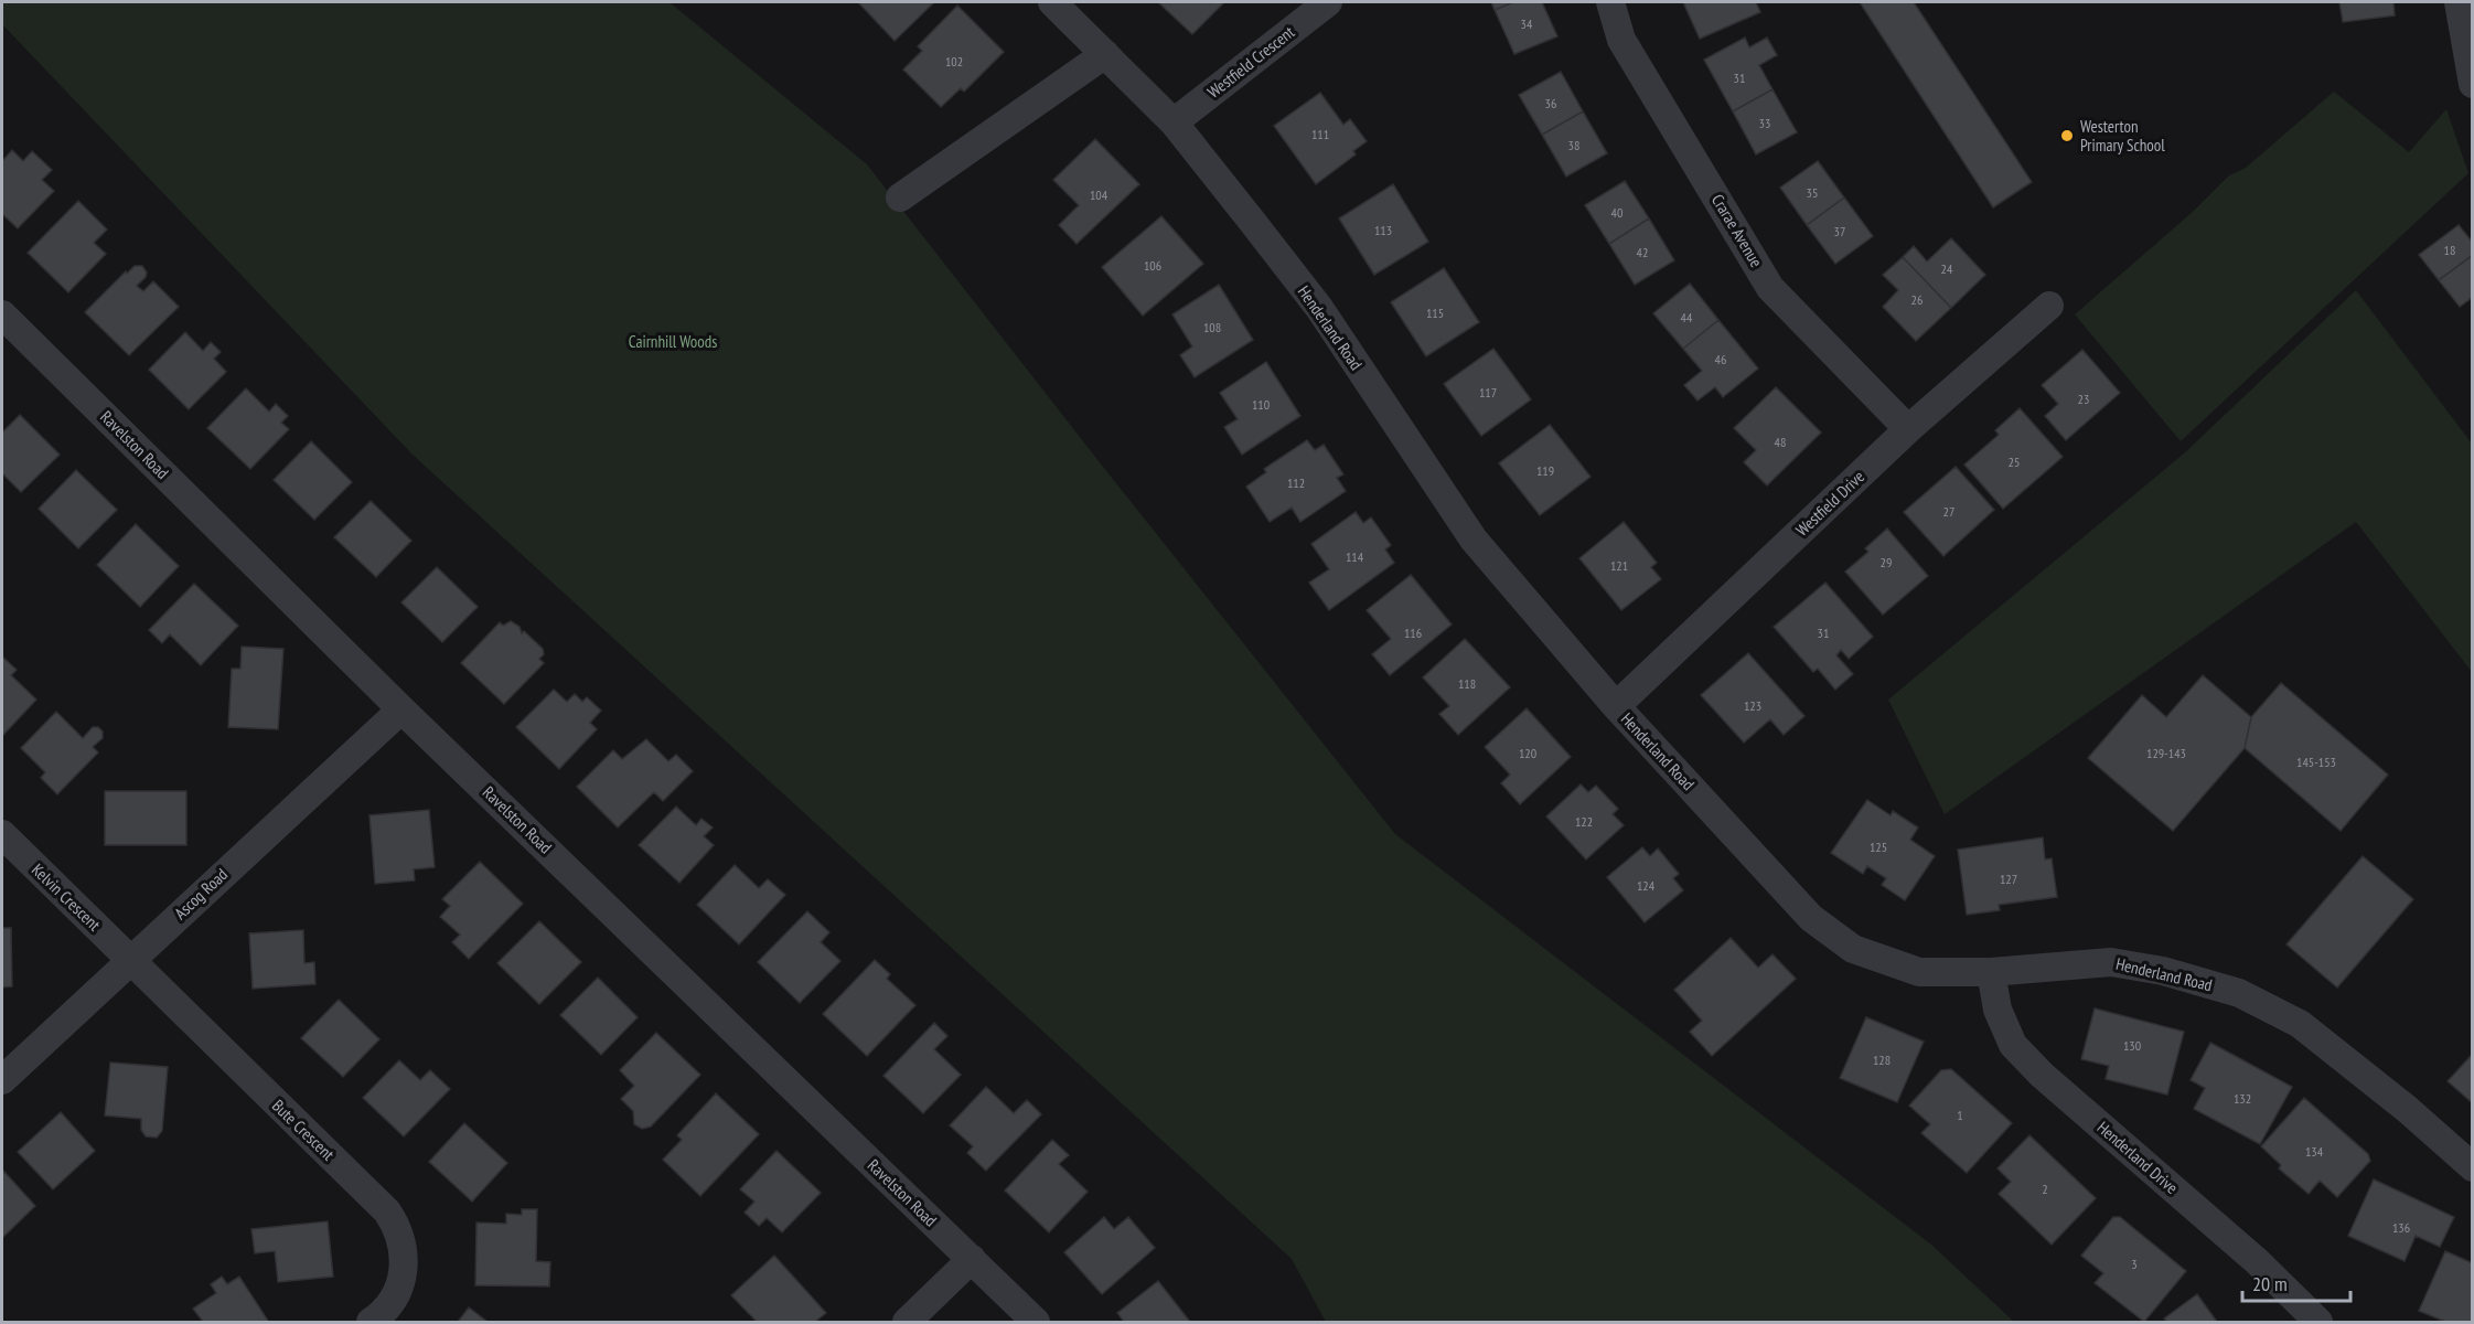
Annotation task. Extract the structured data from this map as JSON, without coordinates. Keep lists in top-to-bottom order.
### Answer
{
  "streets": {
    "street": [
      "Westfield Crescent",
      "Crarae Avenue",
      "Henderland Road",
      "Ravelston Road",
      "Westfield Drive",
      "Ascog Road",
      "Kelvin Crescent",
      "Bute Crescent",
      "Henderland Drive"
    ]
  },
  "crossings": [
    ["Westfield Crescent", "Henderland Road"],
    ["Crarae Avenue", "Westfield Drive"],
    ["Henderland Road", "Westfield Drive"],
    ["Henderland Road", "Henderland Drive"],
    ["Ravelston Road", "Ascog Road"],
    ["Ascog Road", "Kelvin Crescent"],
    ["Ascog Road", "Bute Crescent"],
    ["Kelvin Crescent", "Bute Crescent"]
  ],
  "parks": ["Cairnhill Woods"],
  "places": ["Westerton Primary School"],
  "house_numbers": [
    "34",
    "102",
    "31",
    "36",
    "33",
    "111",
    "38",
    "35",
    "104",
    "40",
    "113",
    "37",
    "18",
    "42",
    "106",
    "24",
    "26",
    "115",
    "44",
    "108",
    "46",
    "117",
    "23",
    "110",
    "48",
    "25",
    "119",
    "112",
    "27",
    "114",
    "29",
    "121",
    "116",
    "31",
    "118",
    "123",
    "120",
    "129-143",
    "145-153",
    "122",
    "125",
    "127",
    "124",
    "130",
    "128",
    "132",
    "1",
    "134",
    "2",
    "136",
    "3"
  ],
  "scale_bar": "20 m"
}
